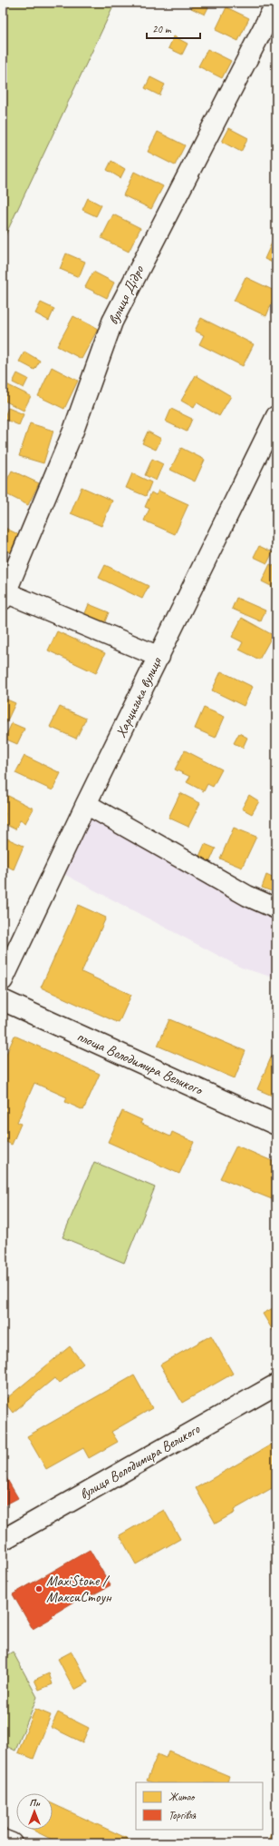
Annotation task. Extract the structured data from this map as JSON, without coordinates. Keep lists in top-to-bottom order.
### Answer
{
  "streets": {
    "street": [
      "вулиця Дідро",
      "Харцизька вулиця",
      "площа Володимира Великого",
      "вулиця Володимира Великого"
    ]
  },
  "places": ["MaxiStone / МаксиСтоун"],
  "legend": ["Житло", "Торгівля"],
  "scale_bar": "20 m",
  "north": "top"
}
